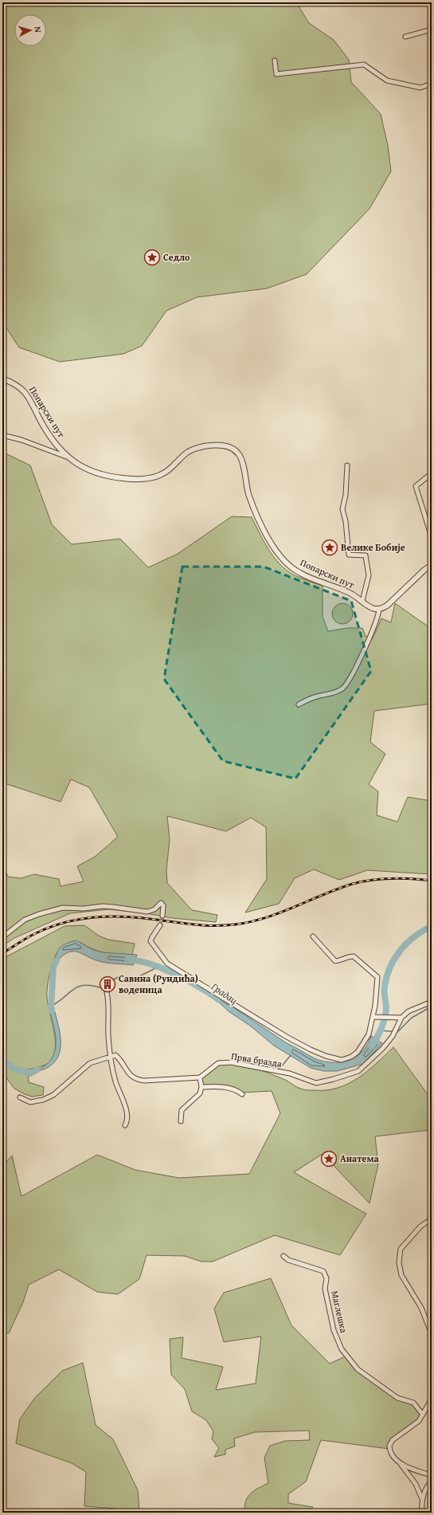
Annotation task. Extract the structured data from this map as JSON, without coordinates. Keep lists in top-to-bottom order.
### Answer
{
  "streets": {
    "street": ["Попарски пут", "Прва бразда", "Маглешка"]
  },
  "water": ["Градац"],
  "places": {
    "place": ["Седло", "Велике Бобије", "Анатема"],
    "building": ["Савина (Рундића) воденица"]
  },
  "north": "right"
}
